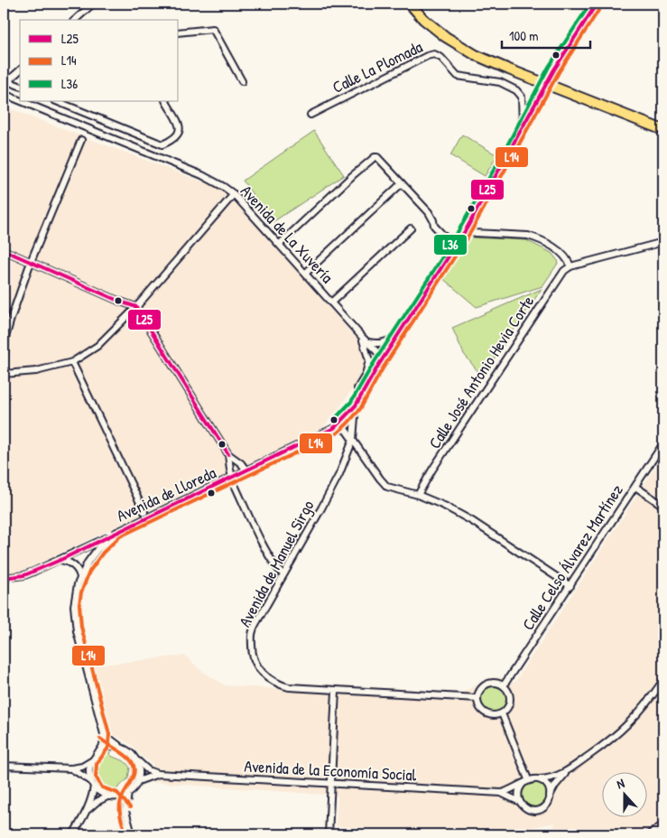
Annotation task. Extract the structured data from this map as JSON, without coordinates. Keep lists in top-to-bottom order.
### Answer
{
  "streets": {
    "street": [
      "Calle La Plomada",
      "Avenida de La Xuvería",
      "Calle José Antonio Hevia Corte",
      "Avenida de Lloreda",
      "Calle Celso Álvarez Martínez",
      "Avenida de Manuel Sirgo",
      "Avenida de la Economía Social"
    ]
  },
  "crossings": [
    ["Calle La Plomada", "Avenida de Manuel Sirgo"],
    ["Avenida de La Xuvería", "Avenida de Manuel Sirgo"],
    ["Avenida de Lloreda", "Avenida de Manuel Sirgo"],
    ["Calle Celso Álvarez Martínez", "Avenida de Manuel Sirgo"]
  ],
  "lines": ["transit line L25", "transit line L36", "transit line L14"],
  "legend": ["L25", "L14", "L36"],
  "scale_bar": "100 m",
  "north": "top"
}
